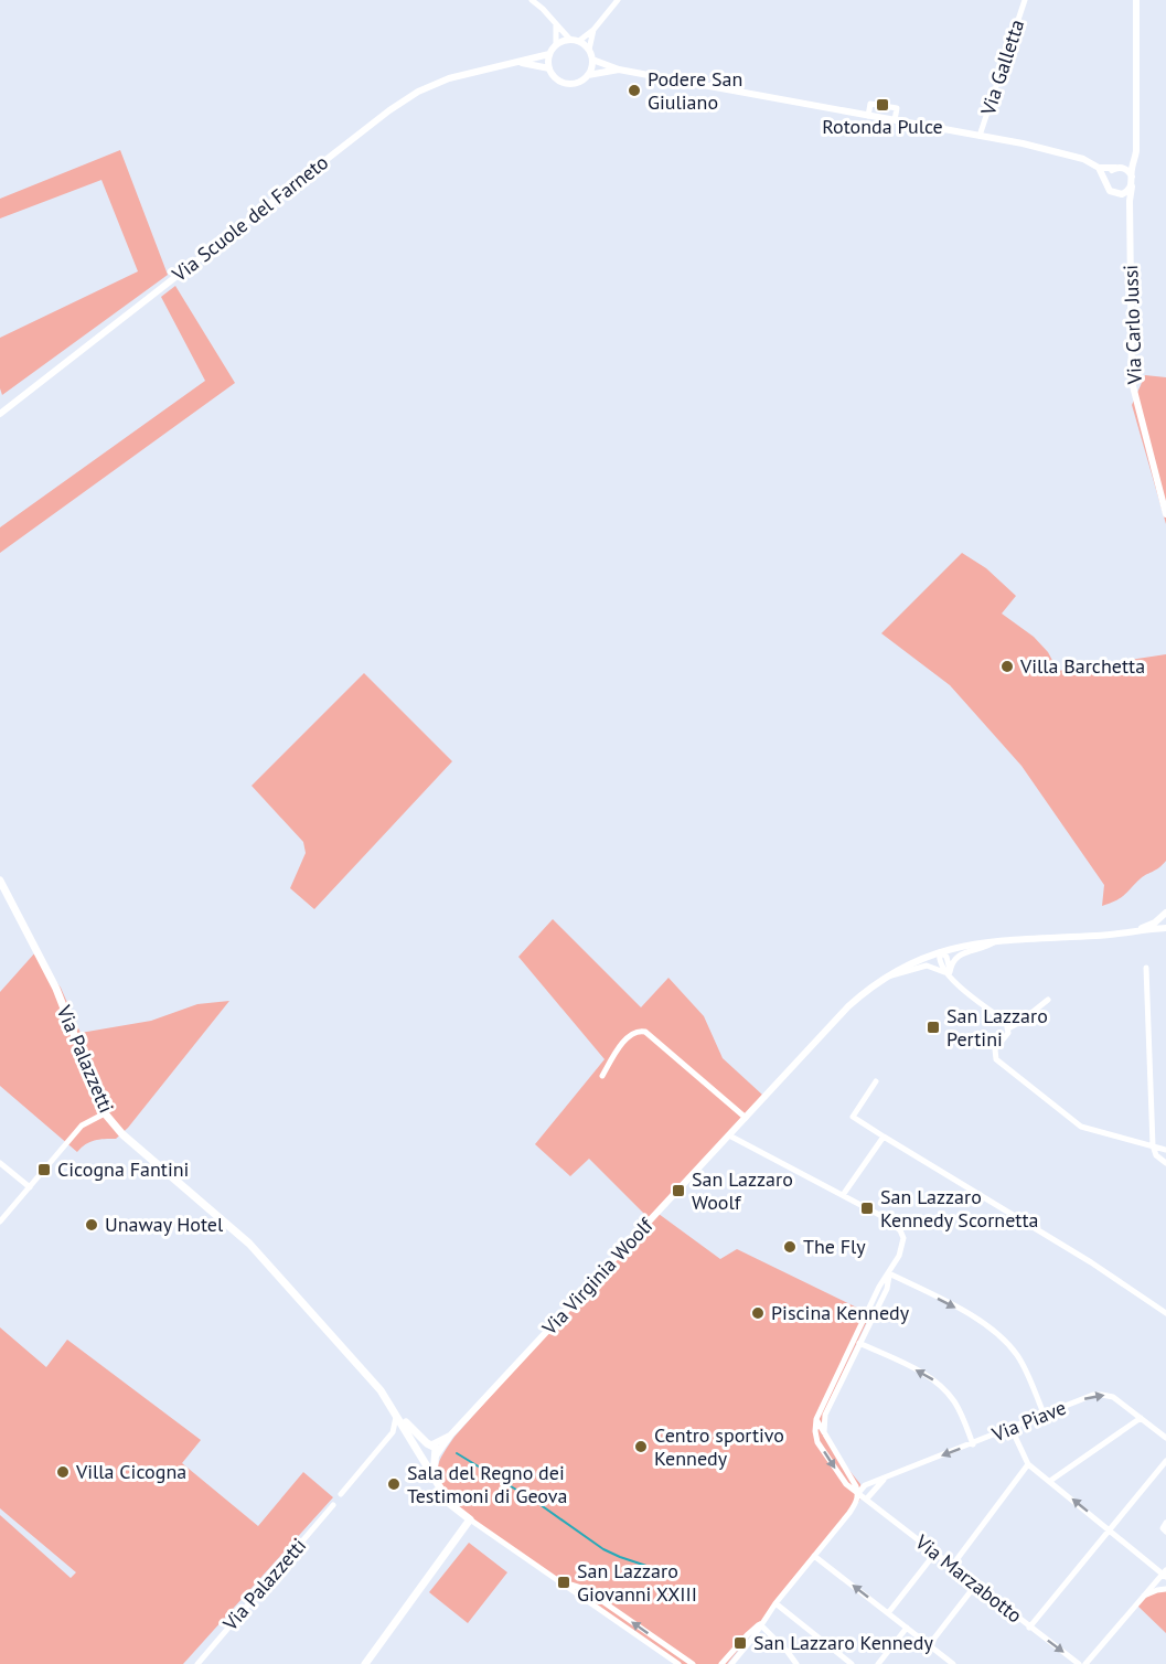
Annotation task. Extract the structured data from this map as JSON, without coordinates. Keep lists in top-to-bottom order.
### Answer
{
  "streets": {
    "main road": ["Via Palazzetti"],
    "street": [
      "Via Galletta",
      "Via Scuole del Farneto",
      "Via Carlo Jussi",
      "Via Virginia Woolf",
      "Via Piave",
      "Via Marzabotto"
    ]
  },
  "crossings": [
    ["Via Galletta", "Via Scuole del Farneto"],
    ["Via Galletta", "Via Carlo Jussi"],
    ["Via Palazzetti", "Via Virginia Woolf"],
    ["Via Piave", "Via Marzabotto"]
  ],
  "places": {
    "other": [
      "Podere San Giuliano",
      "Villa Barchetta",
      "Unaway Hotel",
      "The Fly",
      "Piscina Kennedy",
      "Centro sportivo Kennedy",
      "Villa Cicogna",
      "Sala del Regno dei Testimoni di Geova"
    ],
    "transit": [
      "Rotonda Pulce",
      "San Lazzaro Pertini",
      "Cicogna Fantini",
      "San Lazzaro Woolf",
      "San Lazzaro Kennedy Scornetta",
      "San Lazzaro Giovanni XXIII",
      "San Lazzaro Kennedy"
    ]
  }
}
